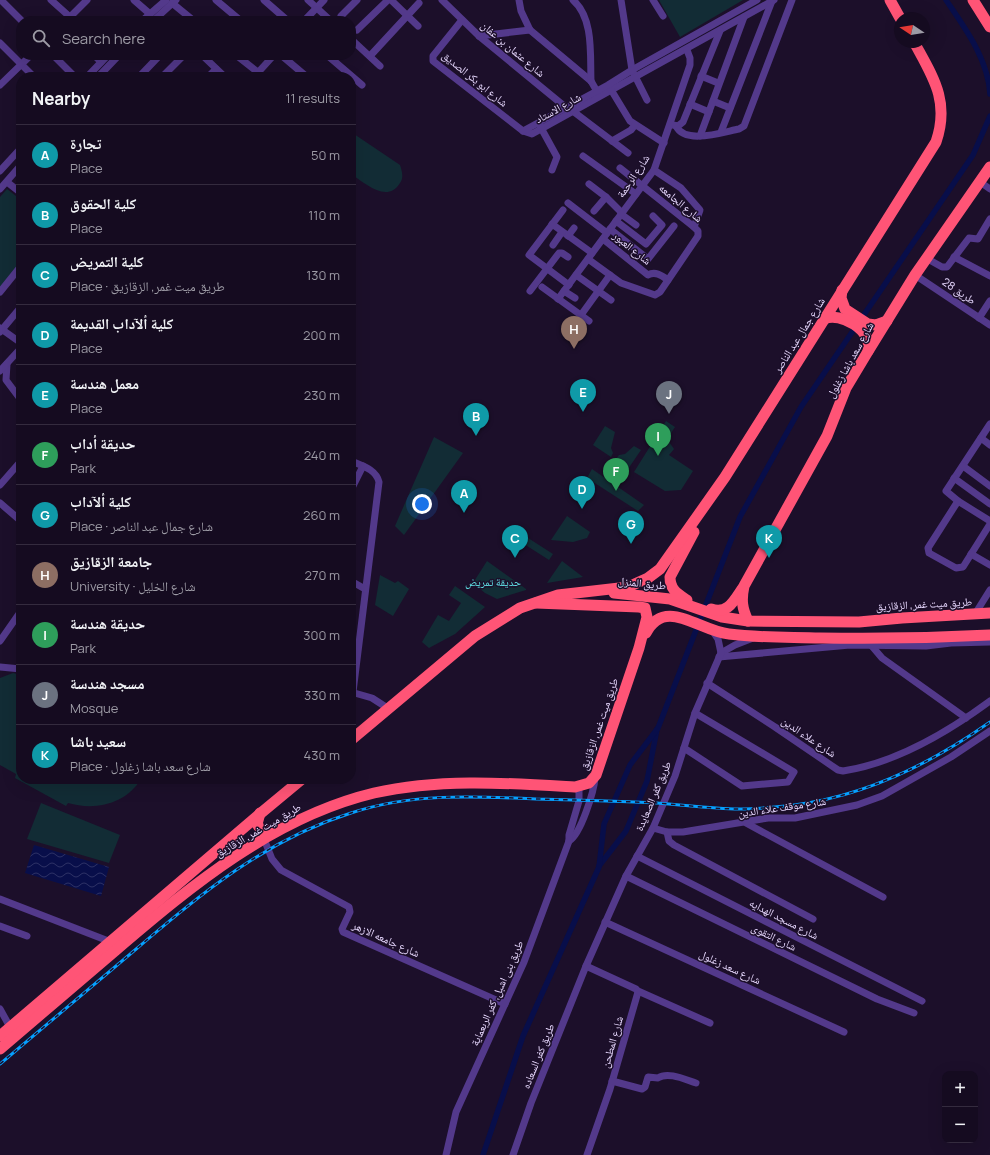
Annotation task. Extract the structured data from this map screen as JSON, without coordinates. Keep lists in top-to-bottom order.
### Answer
{
  "streets": {
    "highway": [
      "شارع جمال عبد الناصر",
      "شارع سعد باشا زغلول",
      "طريق المنزل",
      "طريق ميت غمر, الزقازيق"
    ],
    "street": [
      "شارع عثمان بن عفان",
      "شارع ابو بكر الصديق",
      "شارع الاستاد",
      "شارع الرحمة",
      "شارع الجامعه",
      "شارع العبور",
      "طريق 28",
      "شارع علاء الدين",
      "طريق كفر الصعايدة",
      "شارع موقف علاء الدين",
      "شارع مسجد الهدايه",
      "شارع التقوى",
      "شارع جامعه الازهر",
      "شارع سعد زغلول",
      "طريق بنى اشبل, كفر الربعماية",
      "شارع المطحن",
      "طريق كفر السعاده"
    ]
  },
  "crossings": [
    ["شارع عثمان بن عفان", "شارع ابو بكر الصديق"],
    ["شارع عثمان بن عفان", "شارع الاستاد"],
    ["شارع ابو بكر الصديق", "شارع الاستاد"],
    ["شارع الاستاد", "شارع الرحمة"],
    ["شارع الرحمة", "شارع الجامعه"],
    ["شارع الرحمة", "شارع العبور"],
    ["شارع الجامعه", "شارع العبور"],
    ["طريق 28", "شارع سعد باشا زغلول"],
    ["شارع جمال عبد الناصر", "طريق المنزل"],
    ["شارع سعد باشا زغلول", "طريق ميت غمر, الزقازيق"],
    ["طريق المنزل", "طريق ميت غمر, الزقازيق"],
    ["طريق ميت غمر, الزقازيق", "شارع جامعه الازهر"],
    ["شارع علاء الدين", "طريق كفر الصعايدة"],
    ["طريق كفر الصعايدة", "شارع موقف علاء الدين"],
    ["طريق كفر الصعايدة", "شارع مسجد الهدايه"],
    ["طريق كفر الصعايدة", "شارع التقوى"],
    ["طريق كفر الصعايدة", "شارع سعد زغلول"],
    ["طريق كفر الصعايدة", "طريق كفر السعاده"],
    ["شارع جامعه الازهر", "طريق بنى اشبل, كفر الربعماية"]
  ],
  "parks": ["حديقة تمريض"],
  "north": "left",
  "page": {
    "search": "Search here",
    "heading": ["Nearby", "11 results"],
    "list": [
      {
        "mark": "A",
        "name": "تجارة",
        "note": "Place",
        "value": "50 m"
      },
      {
        "mark": "B",
        "name": "كلية الحقوق",
        "note": "Place",
        "value": "110 m"
      },
      {
        "mark": "C",
        "name": "كلية التمريض",
        "note": "Place · طريق ميت غمر, الزقازيق",
        "value": "130 m"
      },
      {
        "mark": "D",
        "name": "كلية ألآداب القديمة",
        "note": "Place",
        "value": "200 m"
      },
      {
        "mark": "E",
        "name": "معمل هندسة",
        "note": "Place",
        "value": "230 m"
      },
      {
        "mark": "F",
        "name": "حديقة أداب",
        "note": "Park",
        "value": "240 m"
      },
      {
        "mark": "G",
        "name": "كلية ألآداب",
        "note": "Place · شارع جمال عبد الناصر",
        "value": "260 m"
      },
      {
        "mark": "H",
        "name": "جامعة الزقازيق",
        "note": "University · شارع الخليل",
        "value": "270 m"
      },
      {
        "mark": "I",
        "name": "حديقة هندسة",
        "note": "Park",
        "value": "300 m"
      },
      {
        "mark": "J",
        "name": "مسجد هندسة",
        "note": "Mosque",
        "value": "330 m"
      },
      {
        "mark": "K",
        "name": "سعيد باشا",
        "note": "Place · شارع سعد باشا زغلول",
        "value": "430 m"
      }
    ],
    "pins": [
      "H",
      "E",
      "J",
      "B",
      "I",
      "F",
      "D",
      "A",
      "G",
      "C",
      "K"
    ],
    "map_buttons": ["+", "−"]
  }
}
